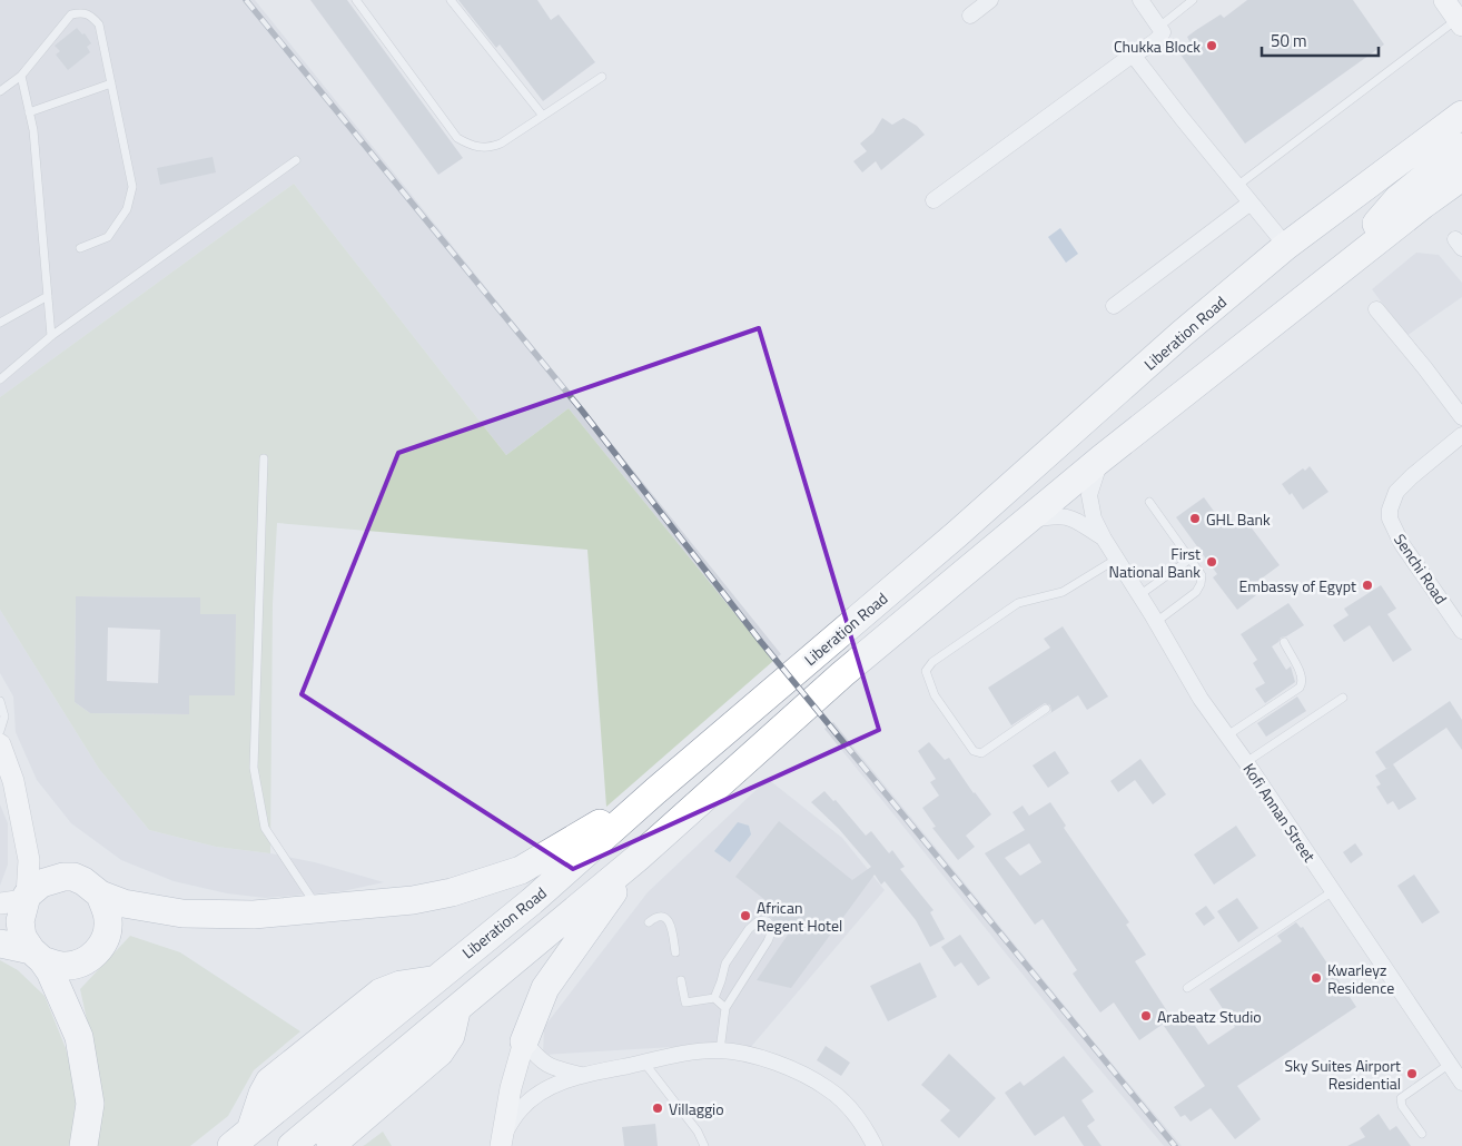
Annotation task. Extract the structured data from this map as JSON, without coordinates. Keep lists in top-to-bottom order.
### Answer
{
  "streets": {
    "highway": ["Liberation Road"],
    "street": ["Senchi Road", "Kofi Annan Street"]
  },
  "crossings": [
    ["Liberation Road", "Kofi Annan Street"]
  ],
  "places": [
    "Chukka Block",
    "GHL Bank",
    "First National Bank",
    "Embassy of Egypt",
    "African Regent Hotel",
    "Kwarleyz Residence",
    "Arabeatz Studio",
    "Sky Suites Airport Residential",
    "Villaggio"
  ],
  "scale_bar": "50 m"
}
